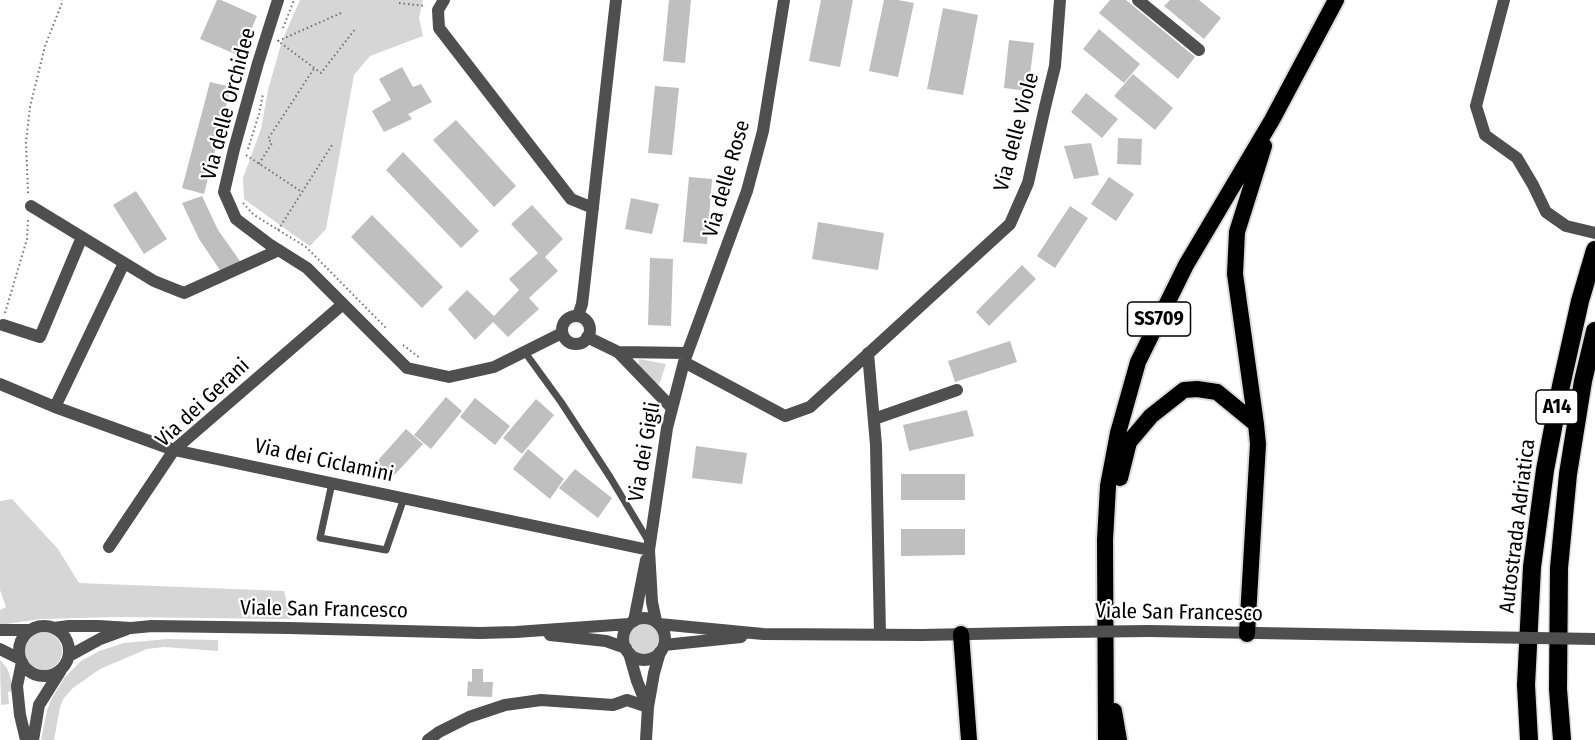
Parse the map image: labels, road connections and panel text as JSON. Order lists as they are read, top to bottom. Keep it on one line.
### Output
{"streets":{"highway":["SS709","A14","Autostrada Adriatica"],"street":["Via delle Orchidee","Via delle Viole","Via delle Rose","Via dei Gerani","Via dei Gigli","Via dei Ciclamini","Viale San Francesco"]},"crossings":[["Via delle Orchidee","Via dei Gerani"],["Via delle Viole","Via delle Rose"],["Via delle Viole","Via dei Gigli"],["Via delle Rose","Via dei Gigli"],["Via dei Gerani","Via dei Ciclamini"],["Via dei Gigli","Via dei Ciclamini"],["Via dei Gigli","Viale San Francesco"]]}
